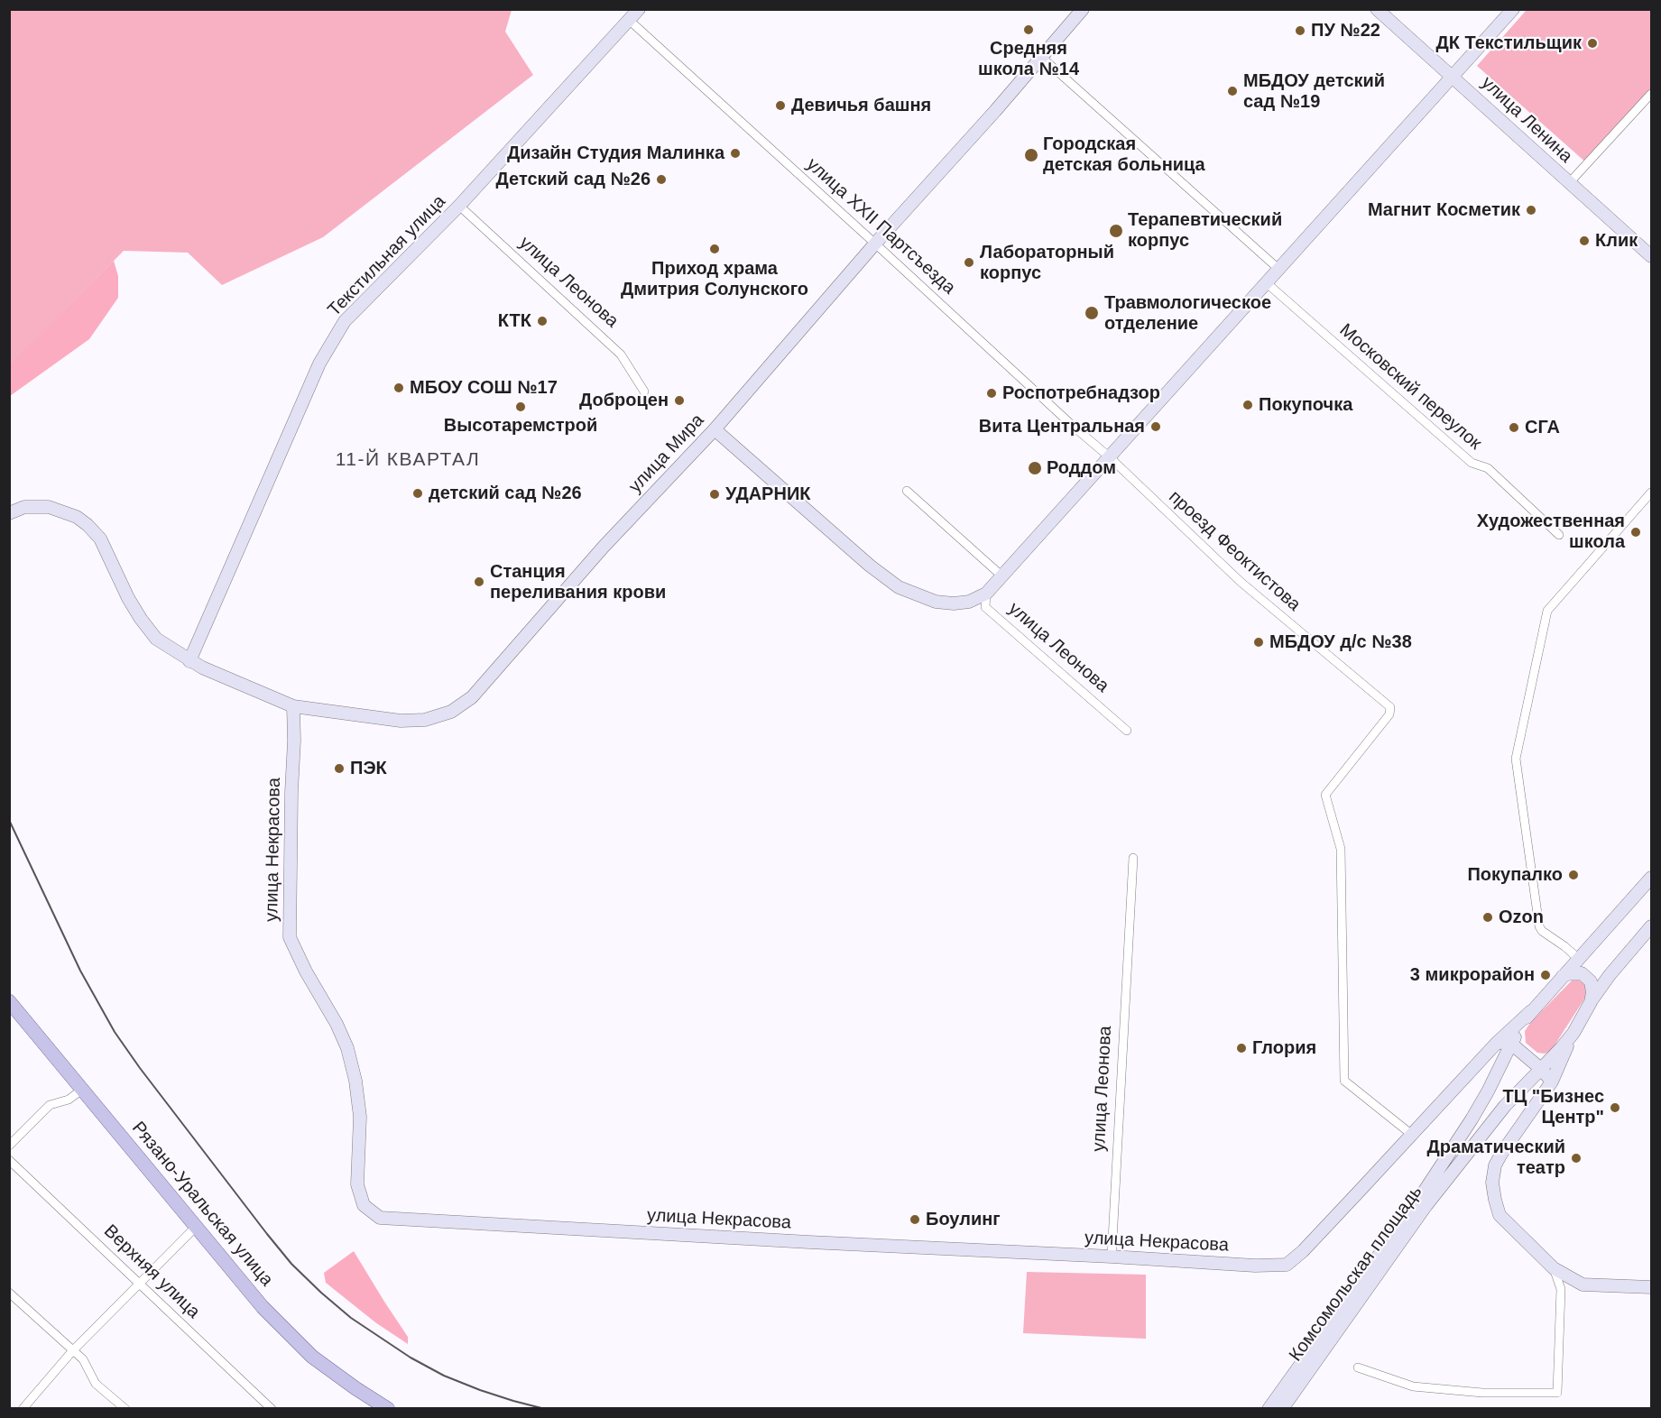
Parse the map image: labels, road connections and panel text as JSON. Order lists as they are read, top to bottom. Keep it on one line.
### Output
{"streets":{"main road":["Рязано-Уральская улица"],"street":["улица Ленина","улица XXII Партсъезда","Текстильная улица","улица Леонова","Московский переулок","улица Мира","проезд Феоктистова","улица Некрасова","Верхняя улица","Комсомольская площадь"]},"crossings":[["улица XXII Партсъезда","Текстильная улица"],["улица XXII Партсъезда","улица Мира"],["улица XXII Партсъезда","проезд Феоктистова"],["Текстильная улица","улица Леонова"],["Текстильная улица","улица Мира"],["улица Леонова","улица Некрасова"],["улица Мира","улица Некрасова"],["проезд Феоктистова","улица Некрасова"]],"districts":["11-Й КВАРТАЛ"],"places":["Средняя школа №14","ПУ №22","ДК Текстильщик","МБДОУ детский сад №19","Девичья башня","Дизайн Студия Малинка","Городская детская больница","Детский сад №26","Магнит Косметик","Терапевтический корпус","Клик","Приход храма Дмитрия Солунского","Лабораторный корпус","Травмологическое отделение","КТК","МБОУ СОШ №17","Роспотребнадзор","Доброцен","Покупочка","Высотаремстрой","Вита Центральная","СГА","Роддом","детский сад №26","УДАРНИК","Художественная школа","Станция переливания крови","МБДОУ д/с №38","ПЭК","Покупалко","Ozon","3 микрорайон","Глория","ТЦ \"Бизнес Центр\"","Драматический театр","Боулинг"]}
